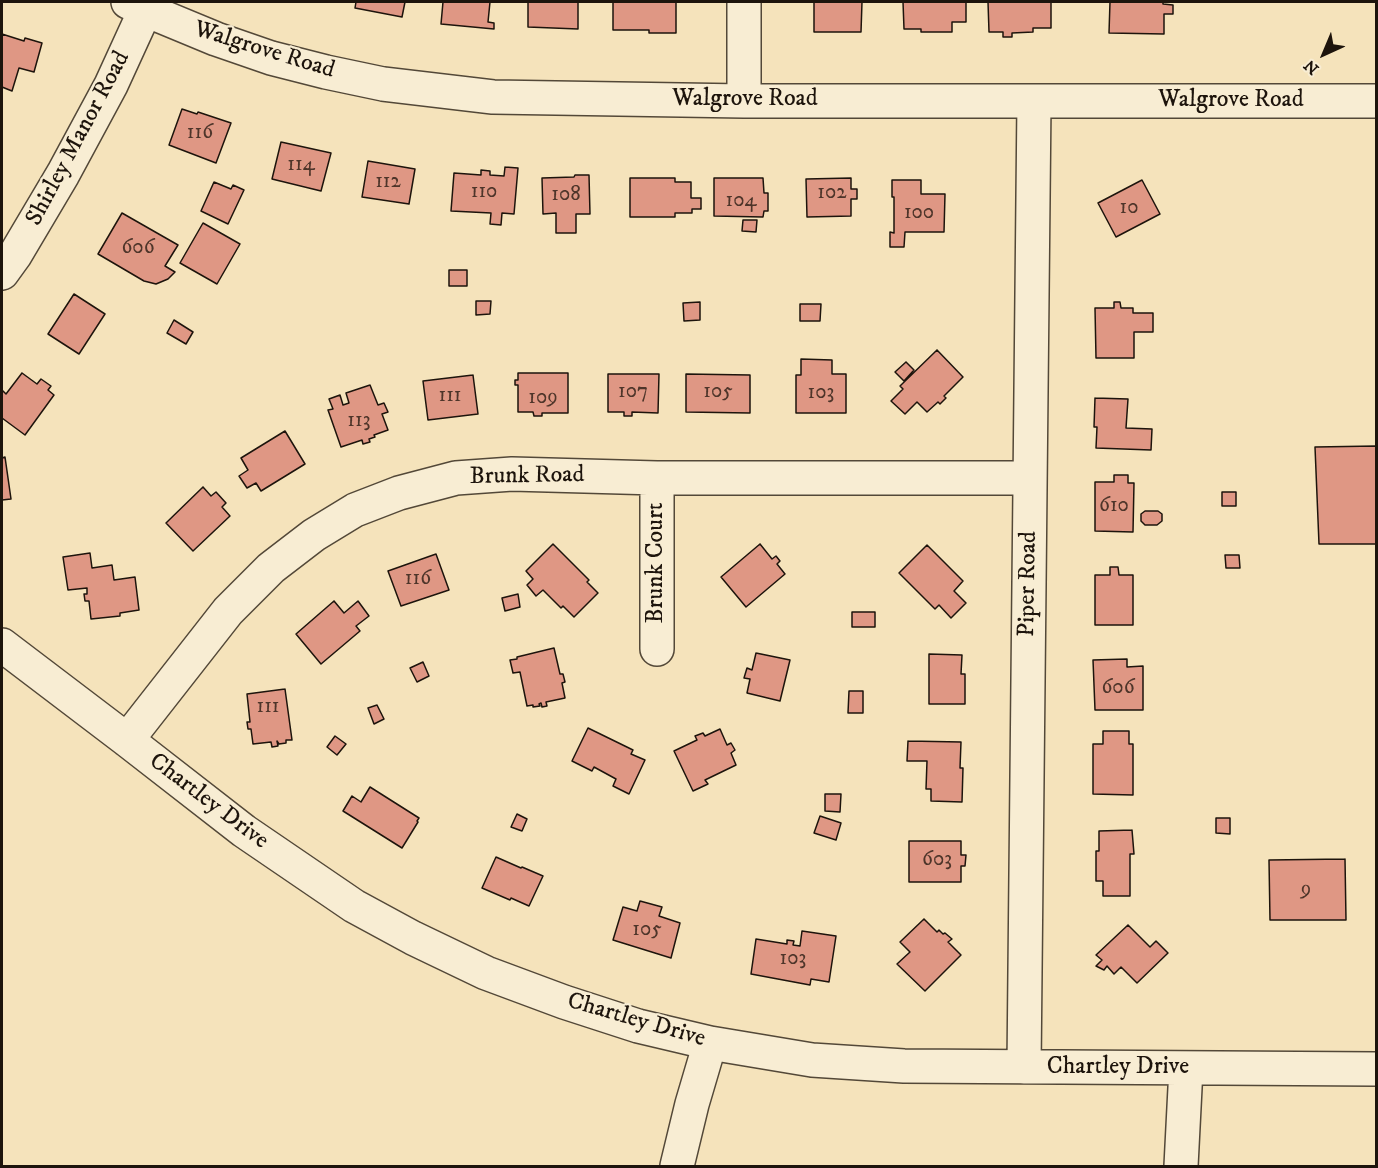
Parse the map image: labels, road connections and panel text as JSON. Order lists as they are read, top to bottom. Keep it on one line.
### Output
{"streets":{"street":["Walgrove Road","Shirley Manor Road","Brunk Road","Brunk Court","Piper Road","Chartley Drive"]},"crossings":[["Walgrove Road","Shirley Manor Road"],["Walgrove Road","Piper Road"],["Brunk Road","Brunk Court"],["Brunk Road","Piper Road"],["Brunk Road","Chartley Drive"],["Piper Road","Chartley Drive"]],"house_numbers":["116","114","112","110","102","108","104","10","100","606","107","105","103","111","109","113","610","116","606","111","603","9","105","103"],"north":"bottom left"}
